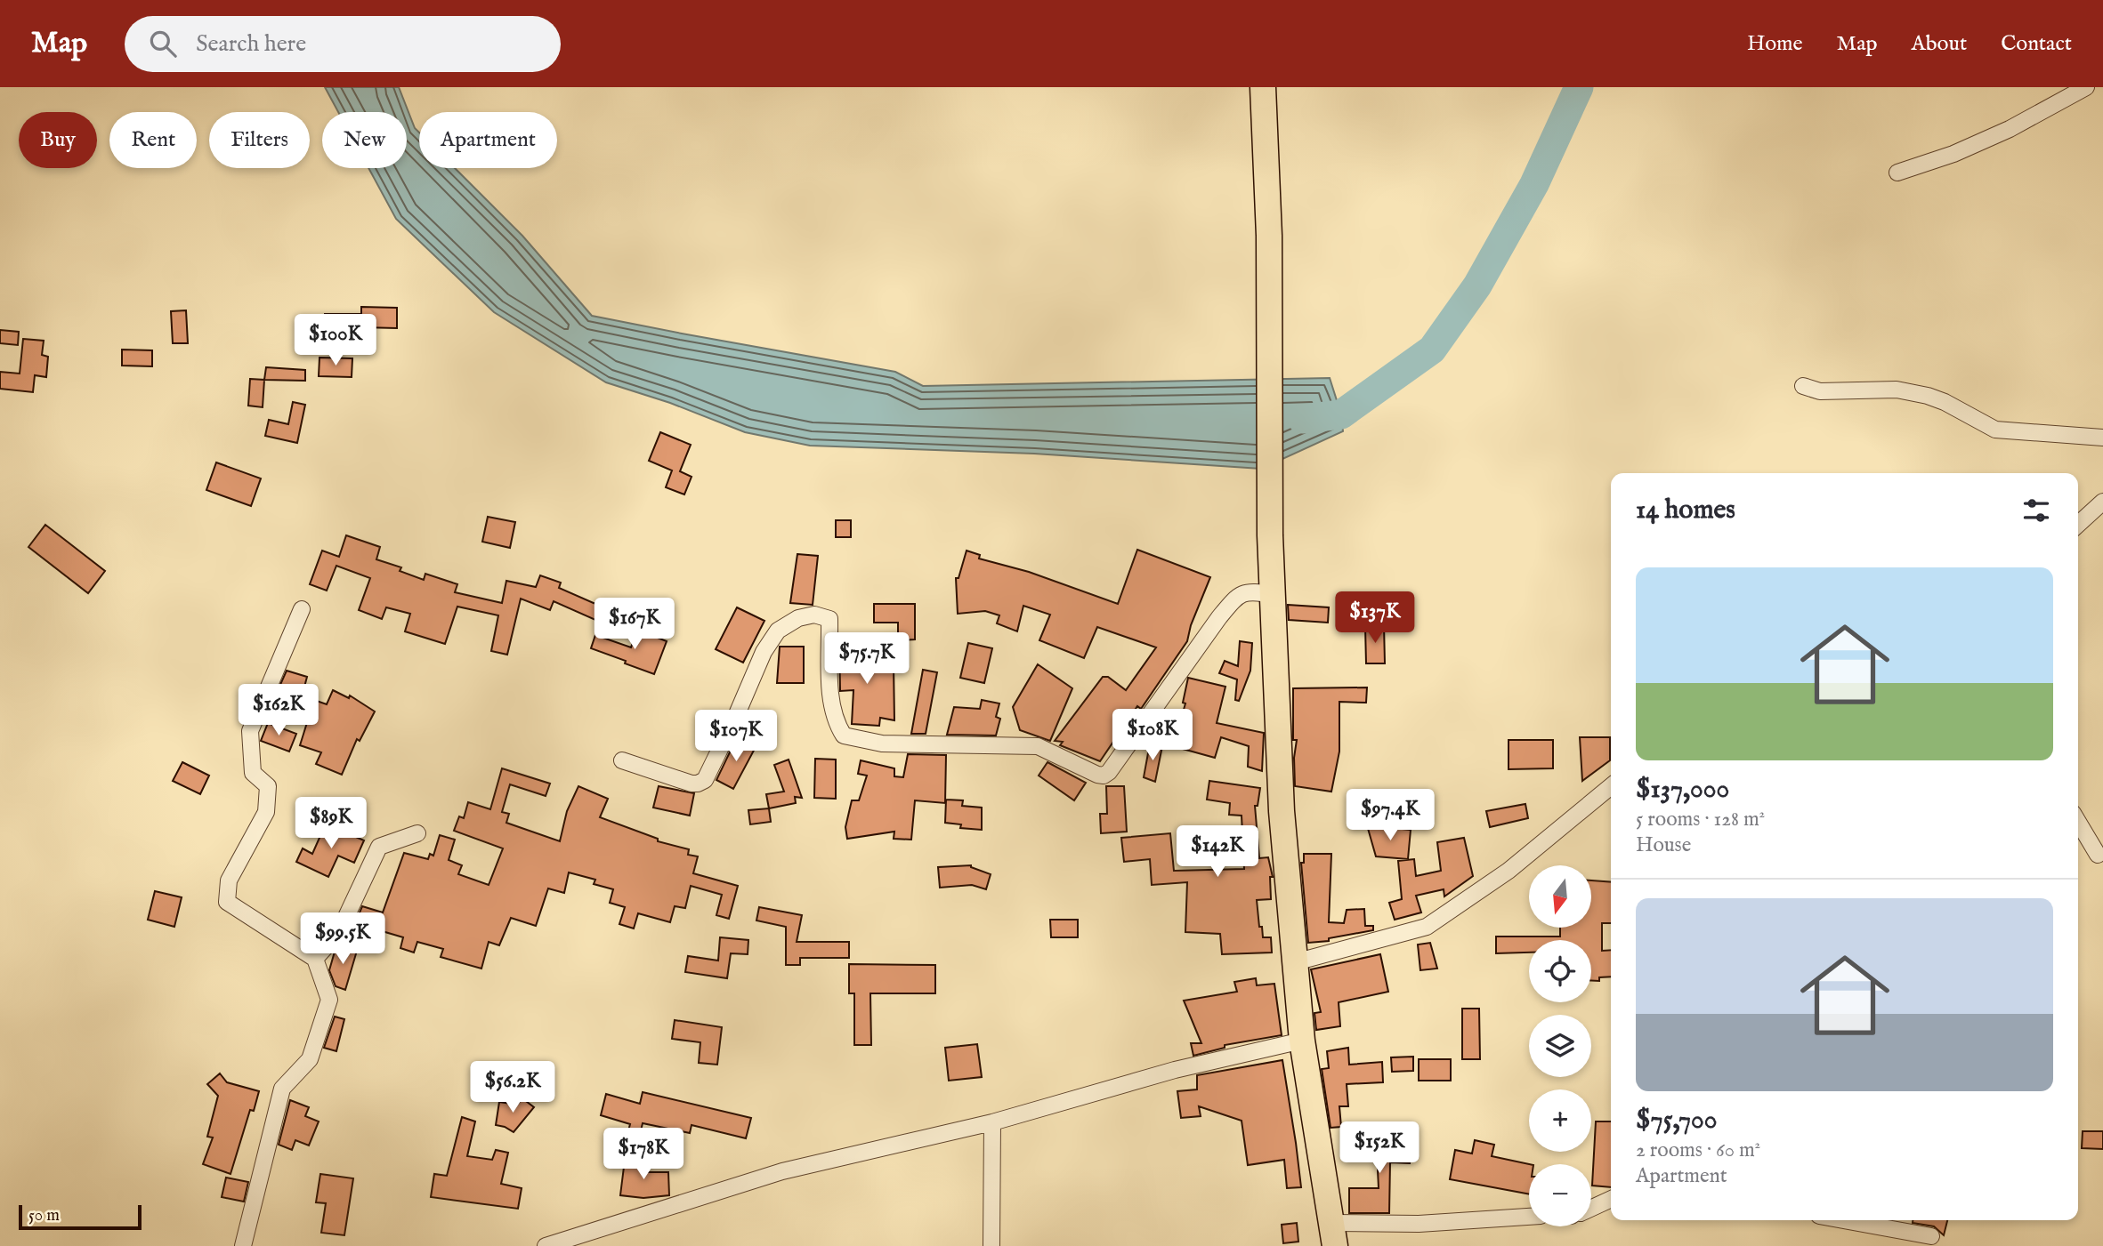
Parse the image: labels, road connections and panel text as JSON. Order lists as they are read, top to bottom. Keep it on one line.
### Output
{"scale_bar":"50 m","north":"bottom","page":{"header":"Map","search":"Search here","nav":["Home","Map","About","Contact"],"chip":["Buy","Rent","Filters","New","Apartment"],"price":["$100K","$137K","$167K","$75.7K","$162K","$108K","$107K","$97.4K","$89K","$142K","$99.5K","$56.2K","$152K","$178K"],"heading":"14 homes","list":[{"name":"$137,000","note":"5 rooms · 128 m² · House"},{"name":"$75,700","note":"2 rooms · 60 m² · Apartment"}],"map_buttons":["+","−"],"scale":"50 m"}}
